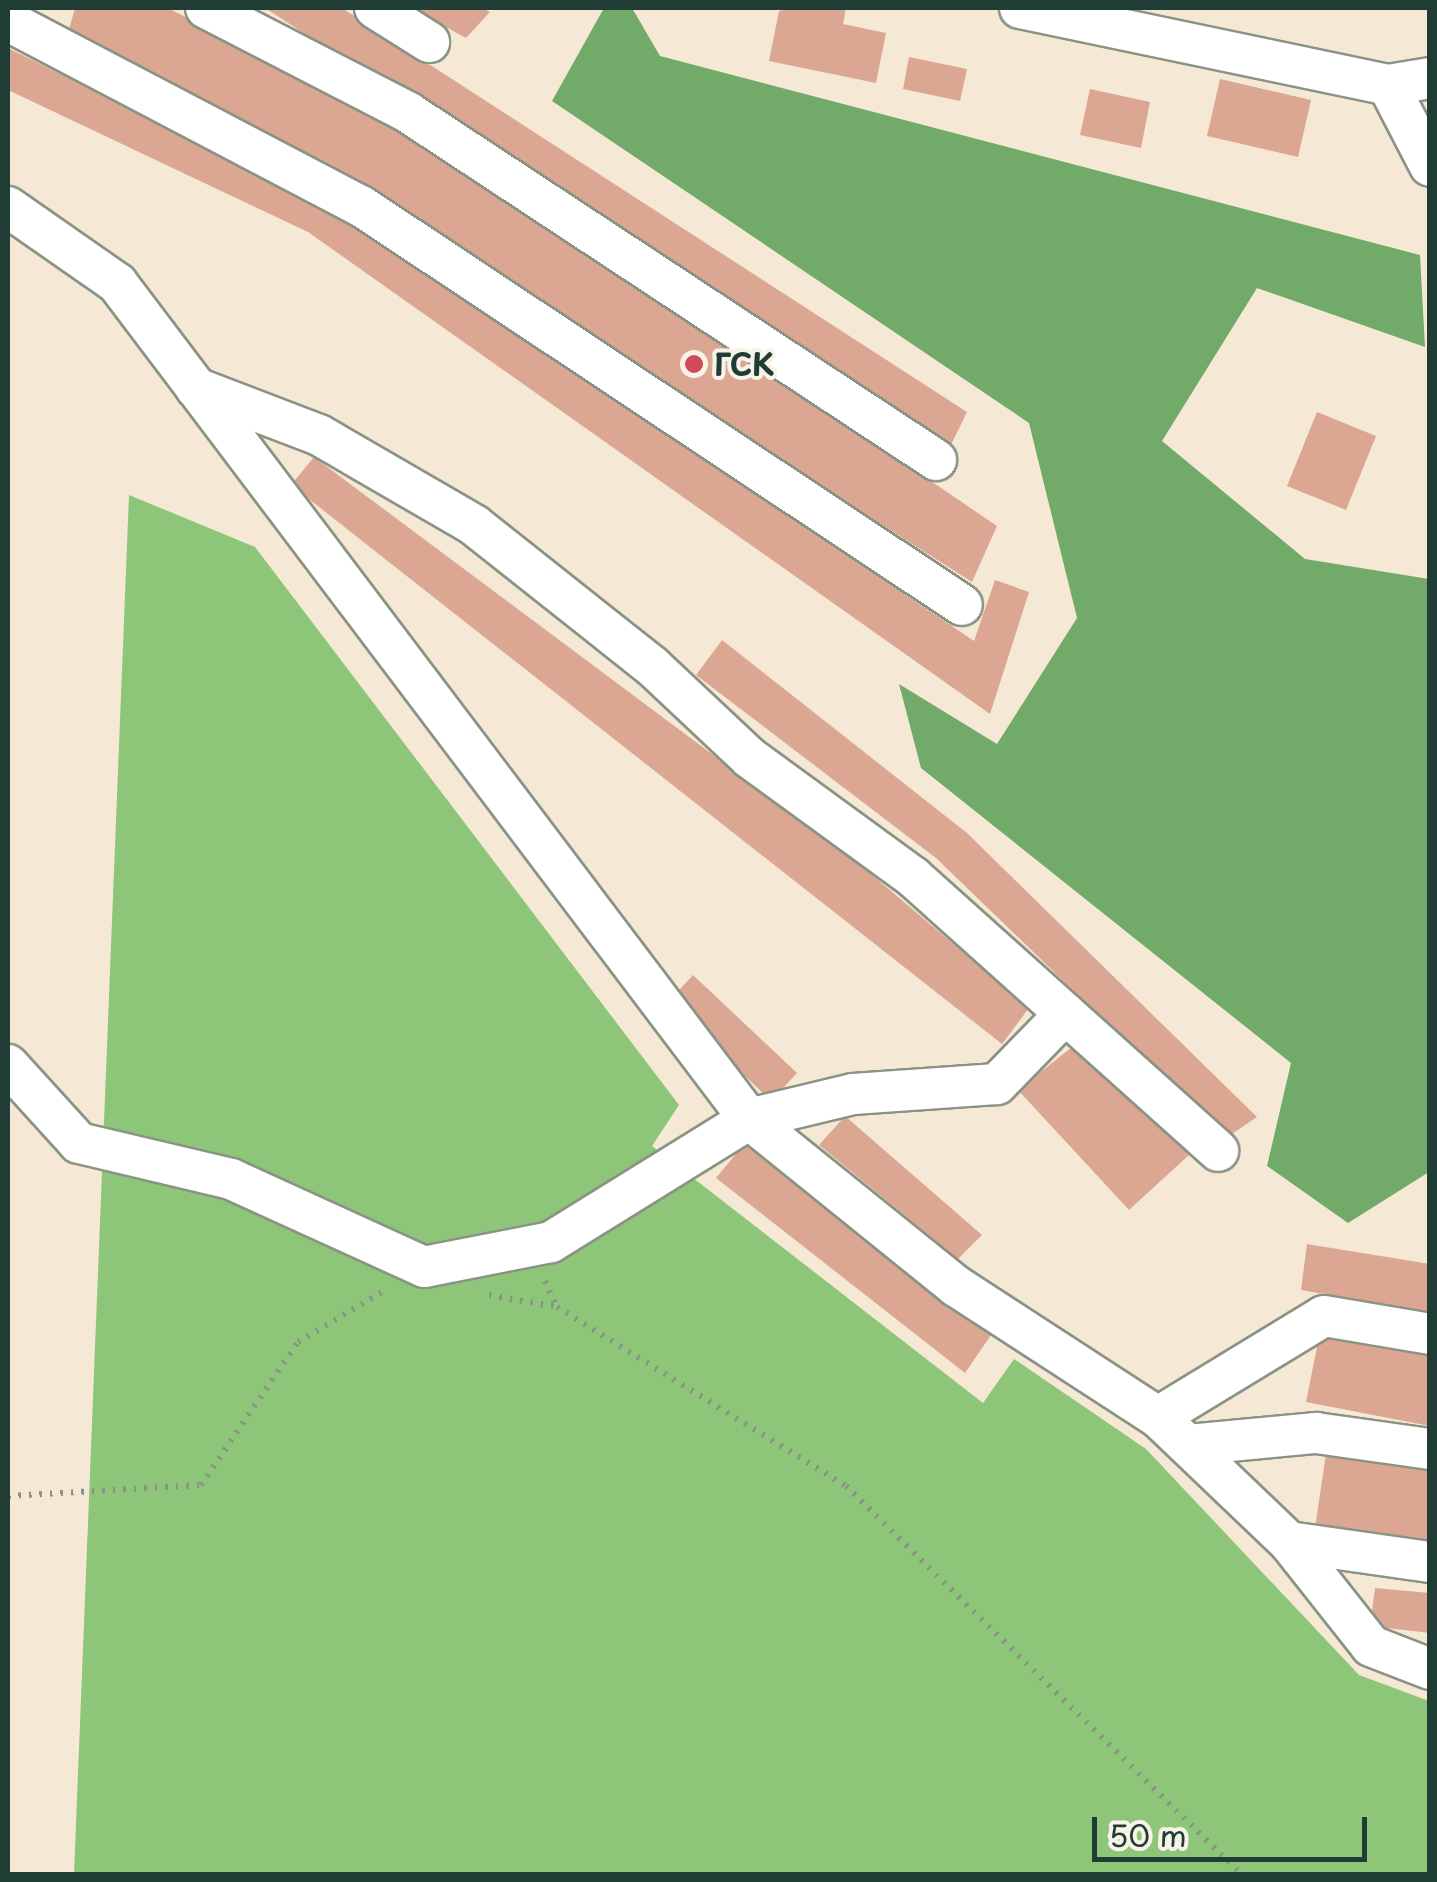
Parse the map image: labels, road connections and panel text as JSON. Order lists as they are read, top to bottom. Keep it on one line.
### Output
{"places":["ГСК"],"scale_bar":"50 m"}
